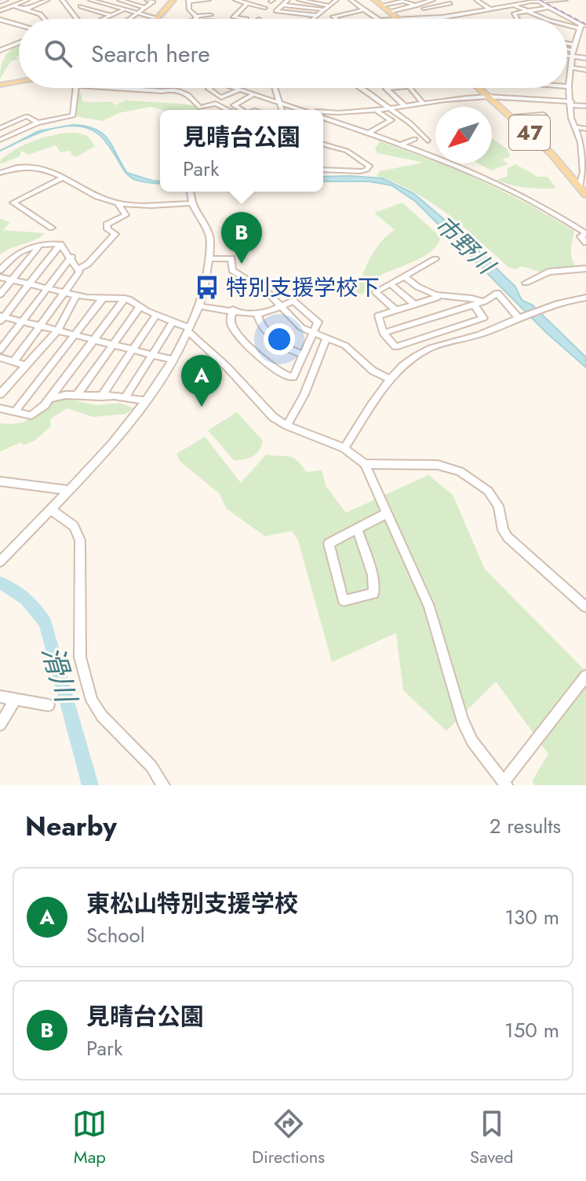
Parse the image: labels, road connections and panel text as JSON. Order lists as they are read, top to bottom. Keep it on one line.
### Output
{"streets":{"main road":["47"]},"water":["市野川","滑川"],"places":{"bus stop":["特別支援学校下"]},"north":"bottom left","page":{"search":"Search here","popup":["見晴台公園","Park"],"pins":["B","A"],"heading":["Nearby","2 results"],"list":[{"mark":"A","name":"東松山特別支援学校","note":"School","value":"130 m"},{"mark":"B","name":"見晴台公園","note":"Park","value":"150 m"}],"nav":["Map","Directions","Saved"]}}
